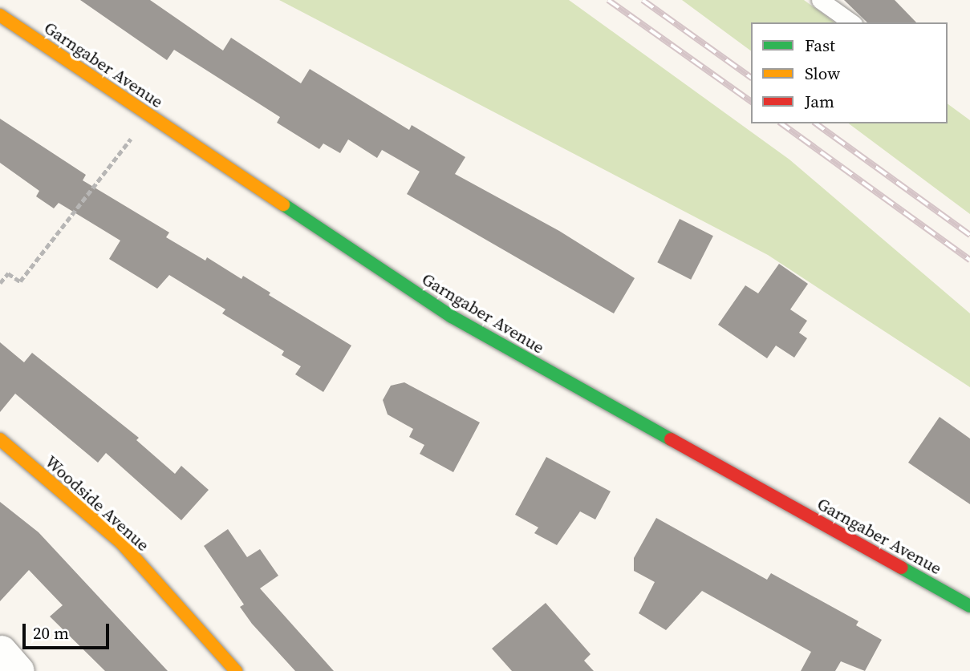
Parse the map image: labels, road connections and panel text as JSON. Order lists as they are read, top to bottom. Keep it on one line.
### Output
{"streets":{"street":["Garngaber Avenue","Woodside Avenue"]},"legend":["Fast","Slow","Jam"],"scale_bar":"20 m"}
